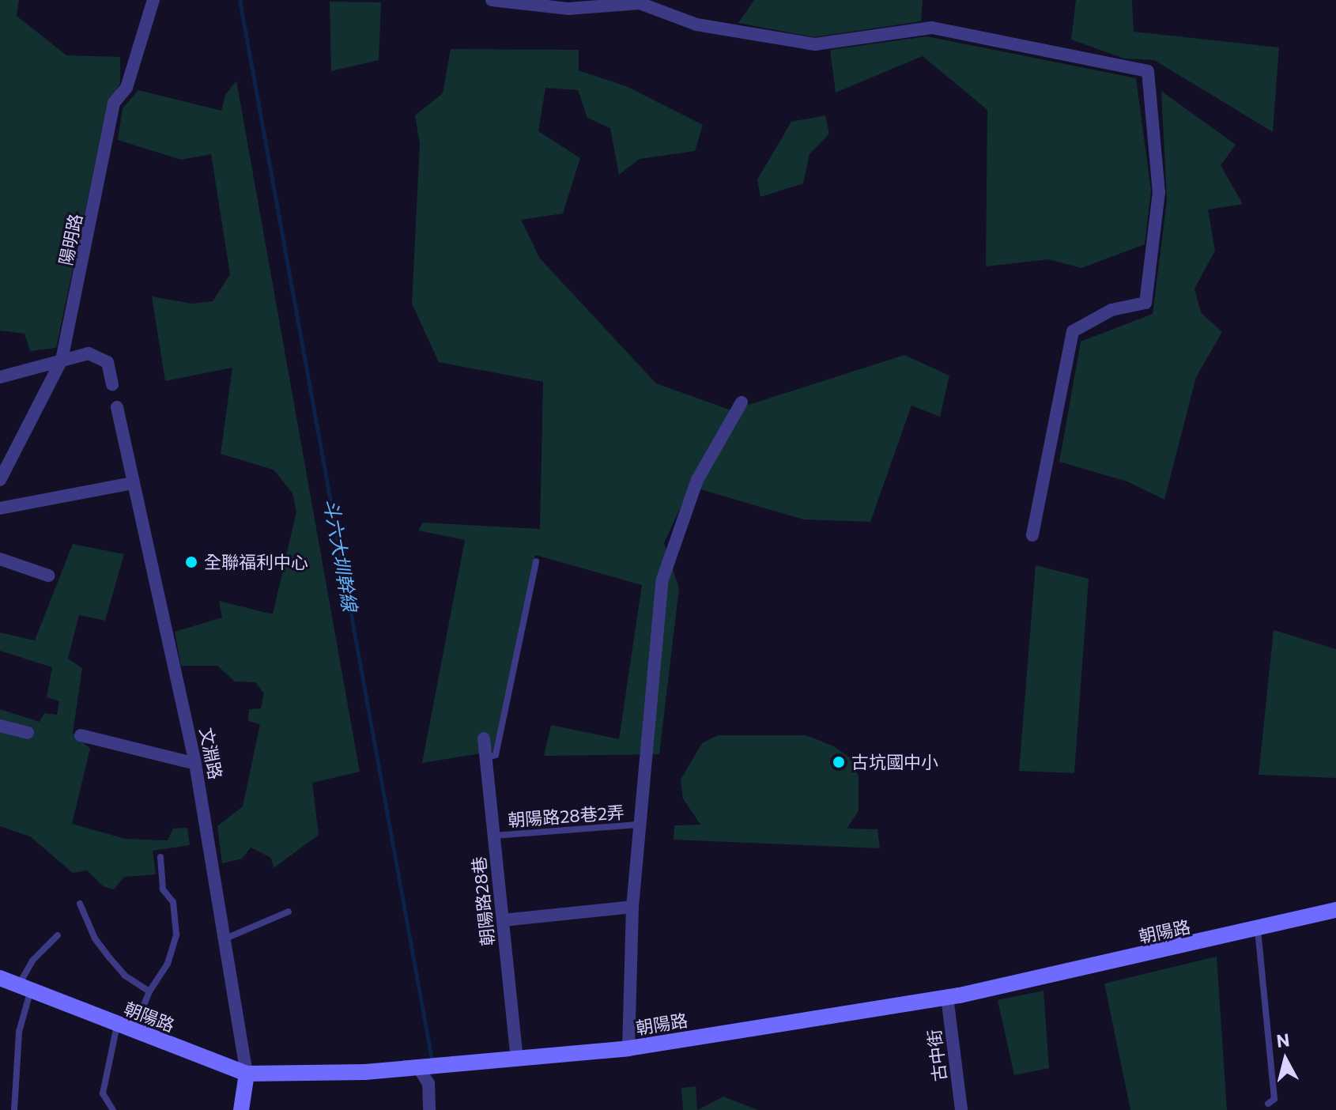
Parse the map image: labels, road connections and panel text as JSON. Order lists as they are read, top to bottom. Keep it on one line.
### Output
{"streets":{"main road":["文淵路","朝陽路"],"street":["陽明路","朝陽路28巷","古中街"],"lane":["朝陽路28巷2弄"]},"crossings":[["文淵路","朝陽路"],["朝陽路28巷2弄","朝陽路28巷"],["朝陽路28巷","朝陽路"],["朝陽路","古中街"]],"water":["斗六大圳幹線"],"places":["全聯福利中心","古坑國中小"],"north":"top"}
